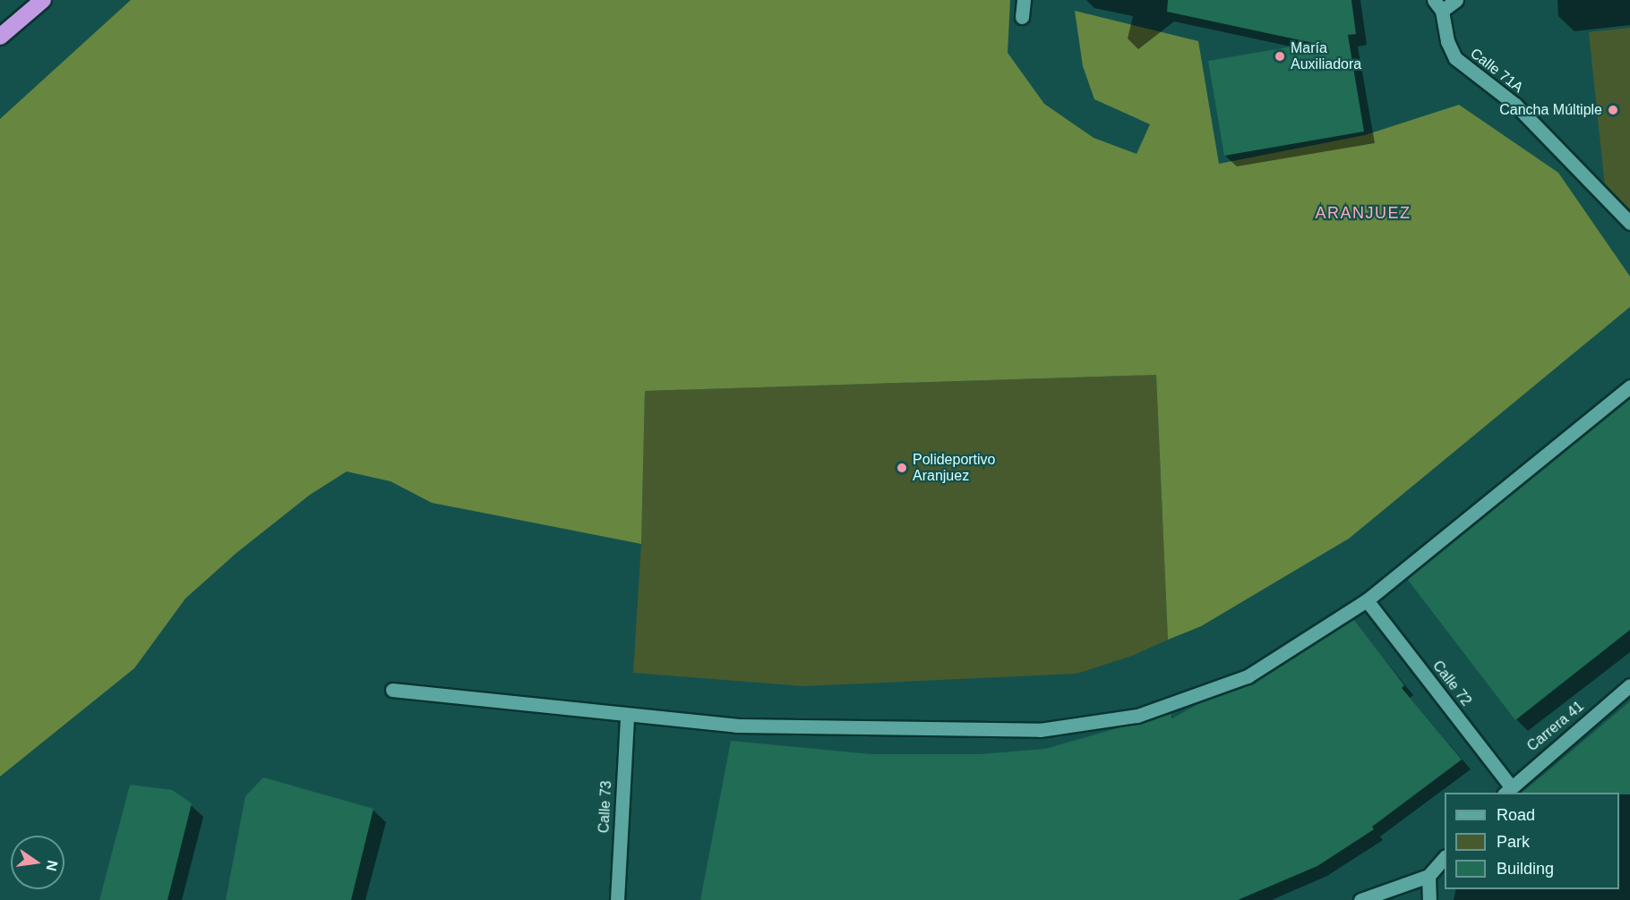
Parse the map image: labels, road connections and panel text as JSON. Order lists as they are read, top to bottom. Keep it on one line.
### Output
{"streets":{"street":["Calle 71A","Calle 72","Carrera 41","Calle 73"]},"crossings":[["Calle 72","Carrera 41"]],"districts":["ARANJUEZ"],"places":["María Auxiliadora","Cancha Múltiple","Polideportivo Aranjuez"],"legend":["Road","Park","Building"],"north":"right"}
